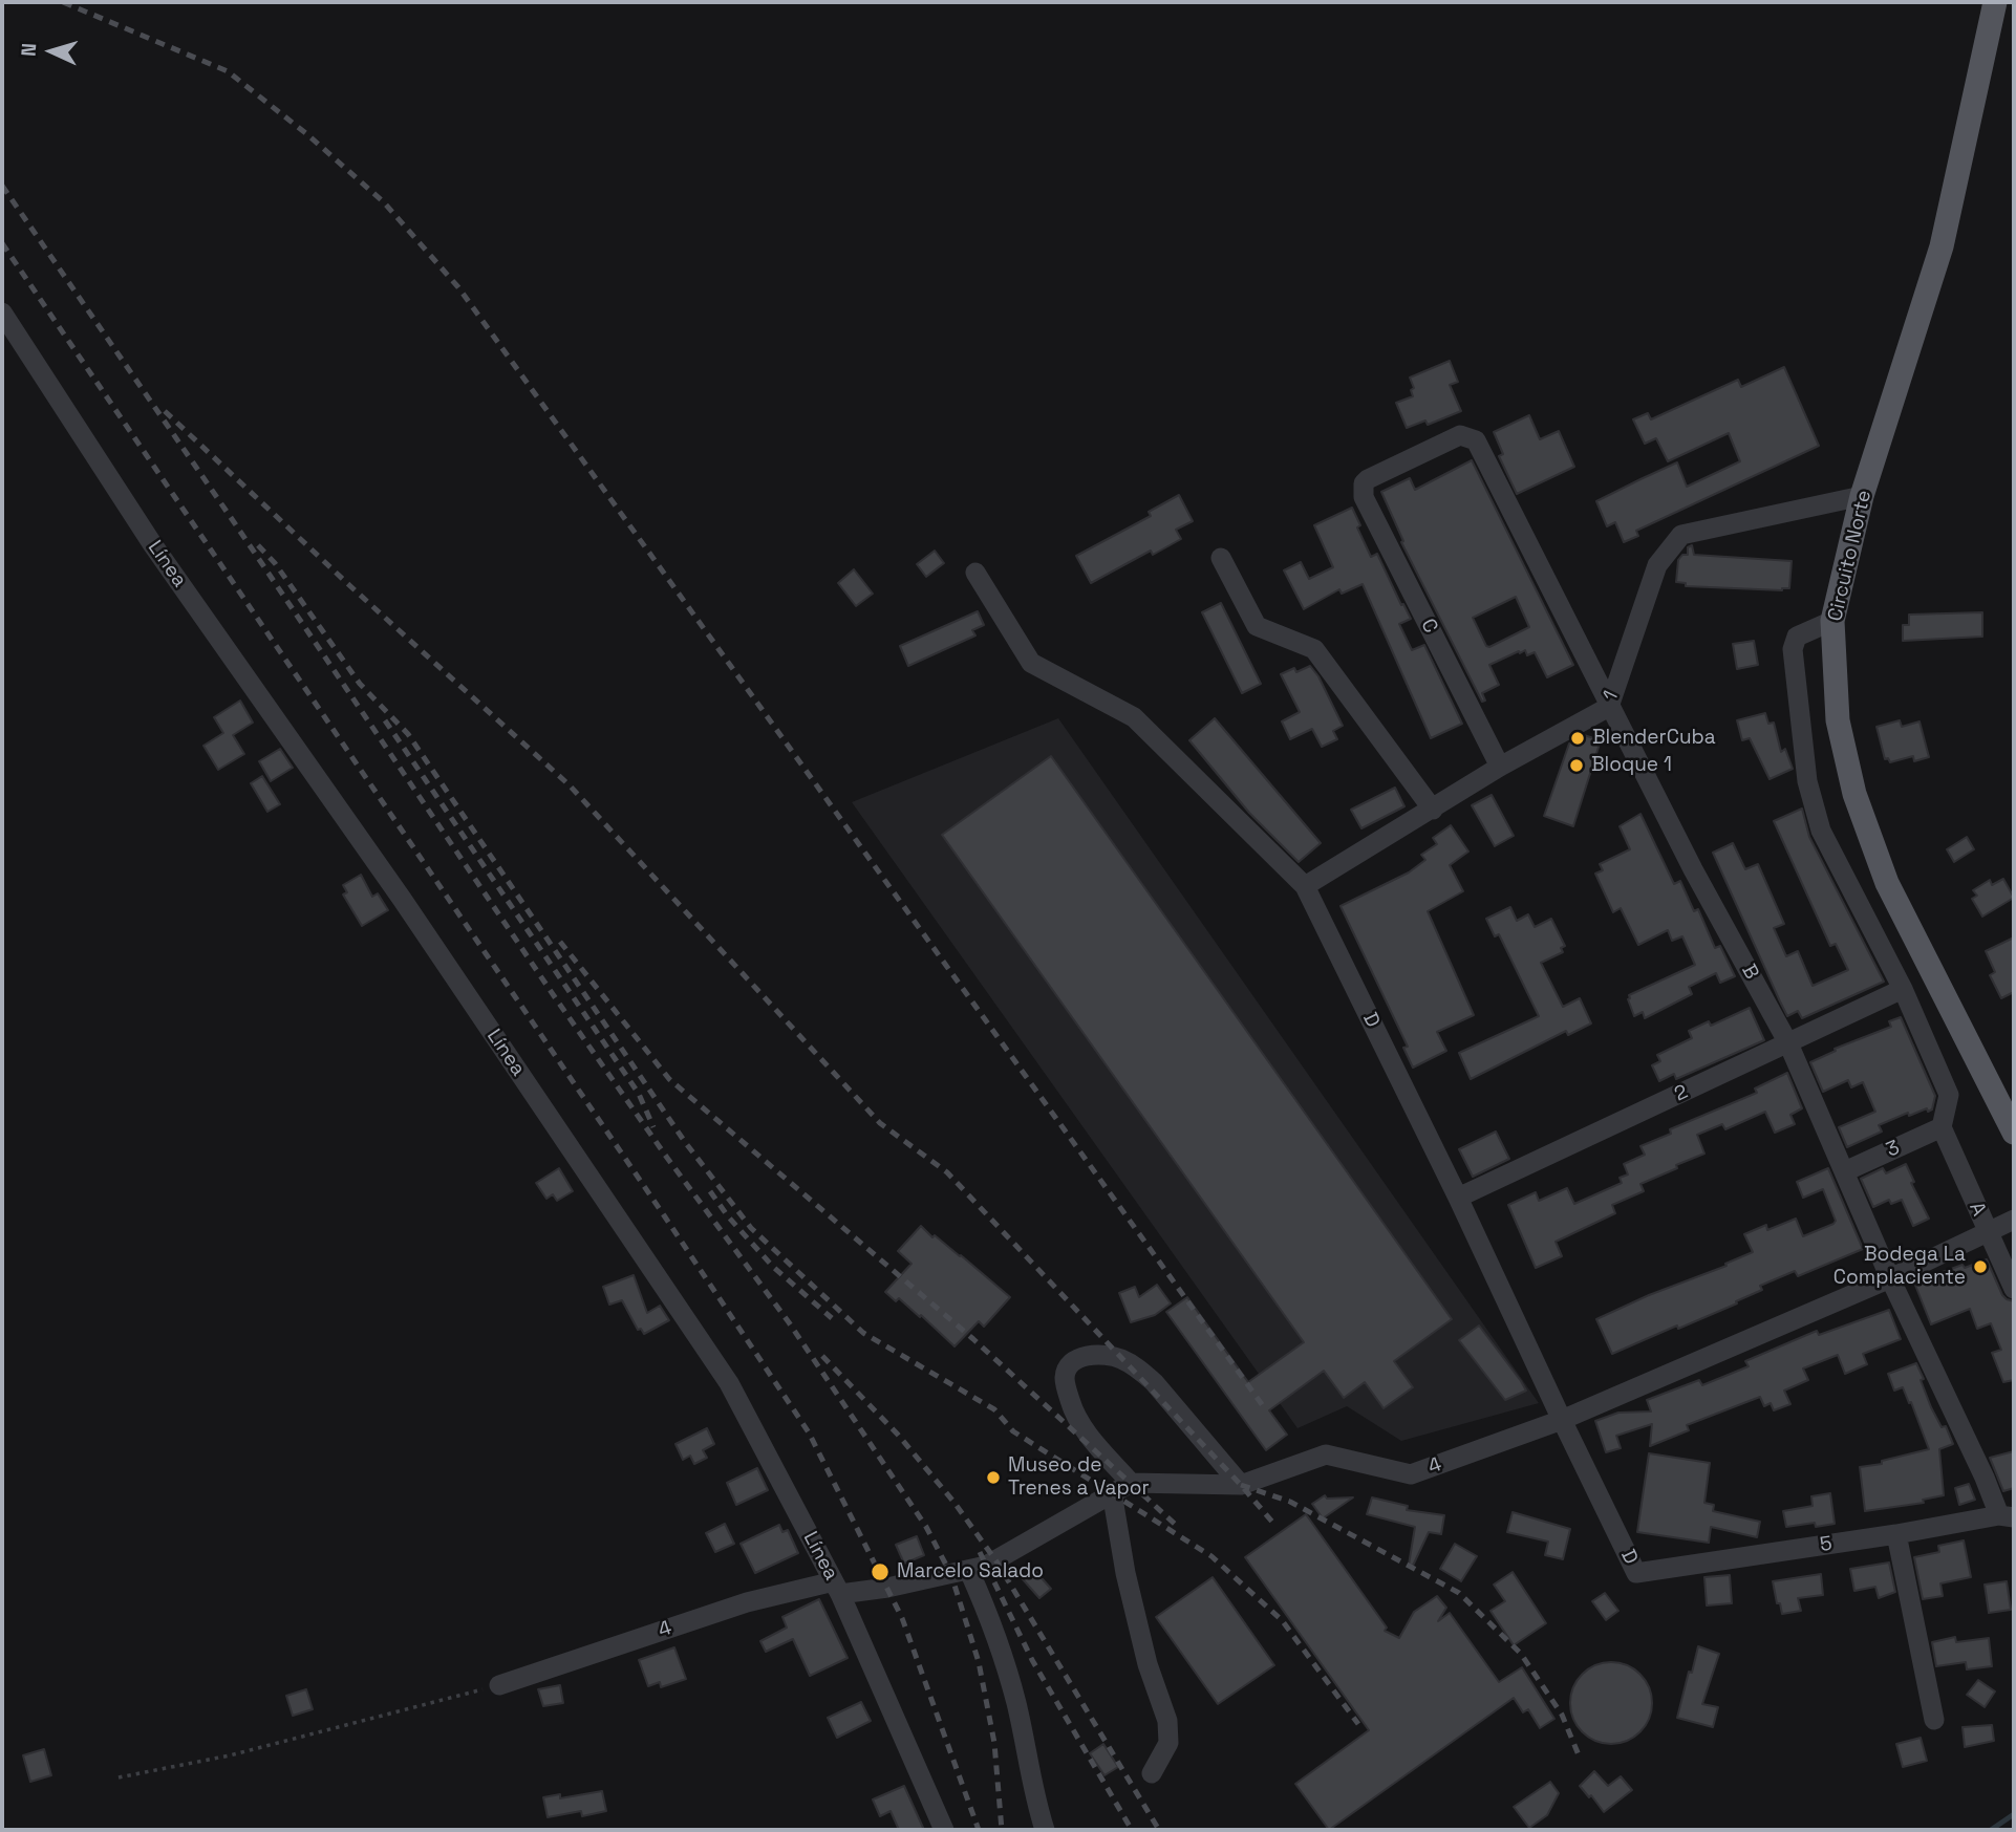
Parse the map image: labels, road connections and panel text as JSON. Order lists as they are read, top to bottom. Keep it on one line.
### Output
{"streets":{"main road":["Circuito Norte"],"street":["Línea","C","1","B","D","2","3","A","4","5"]},"crossings":[["Circuito Norte","1"],["Línea","4"],["C","1"],["C","B"],["1","B"],["1","D"],["B","2"],["B","3"],["B","4"],["B","5"],["D","2"],["D","4"],["D","5"],["3","A"],["A","4"]],"places":["BlenderCuba","Bloque 1","Bodega La Complaciente","Museo de Trenes a Vapor","Marcelo Salado"],"north":"left"}
